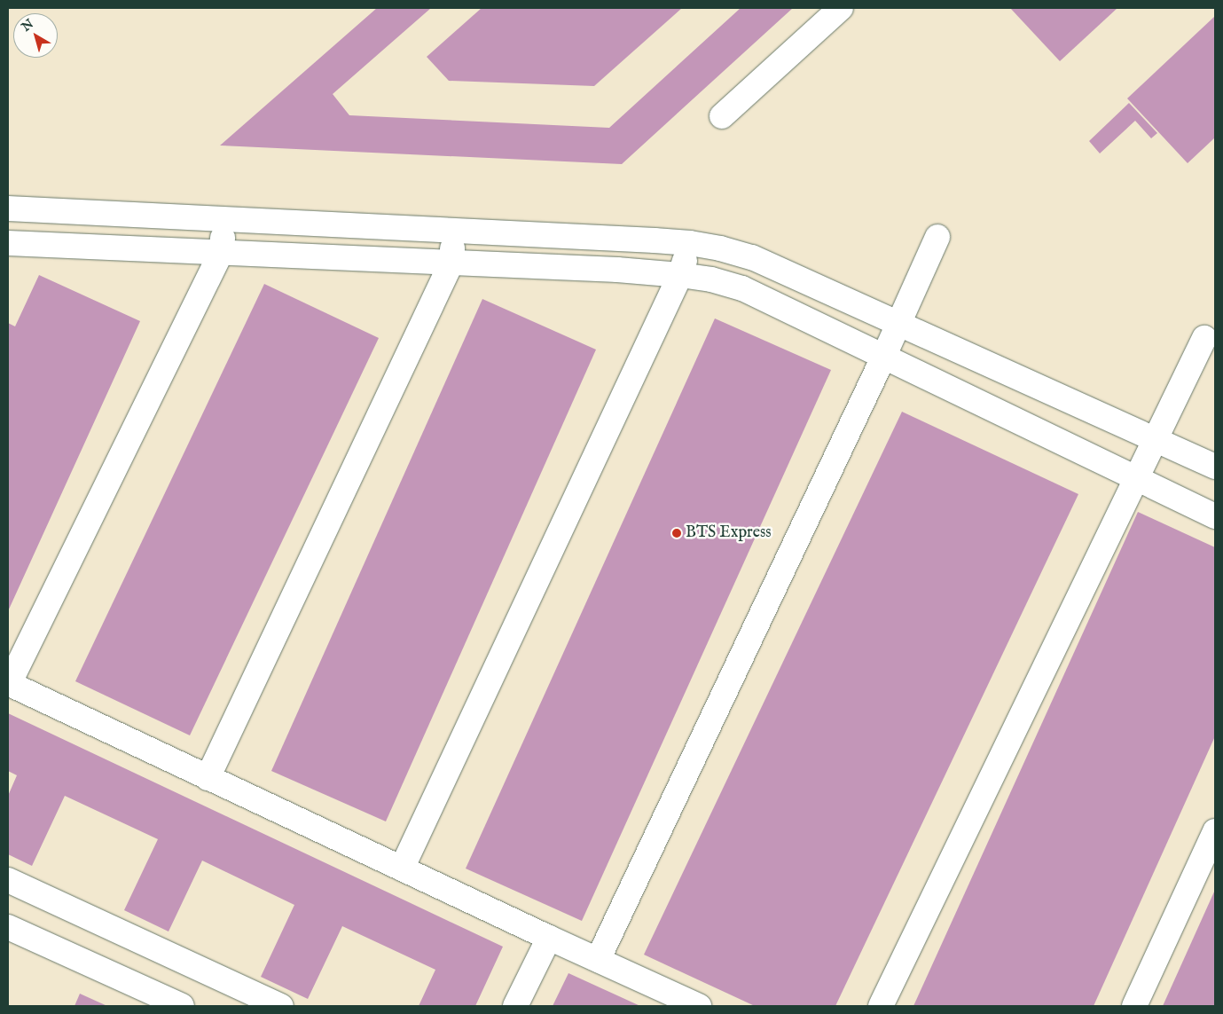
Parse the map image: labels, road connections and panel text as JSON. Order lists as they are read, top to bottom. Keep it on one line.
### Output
{"places":["BTS Express"],"north":"top left"}
